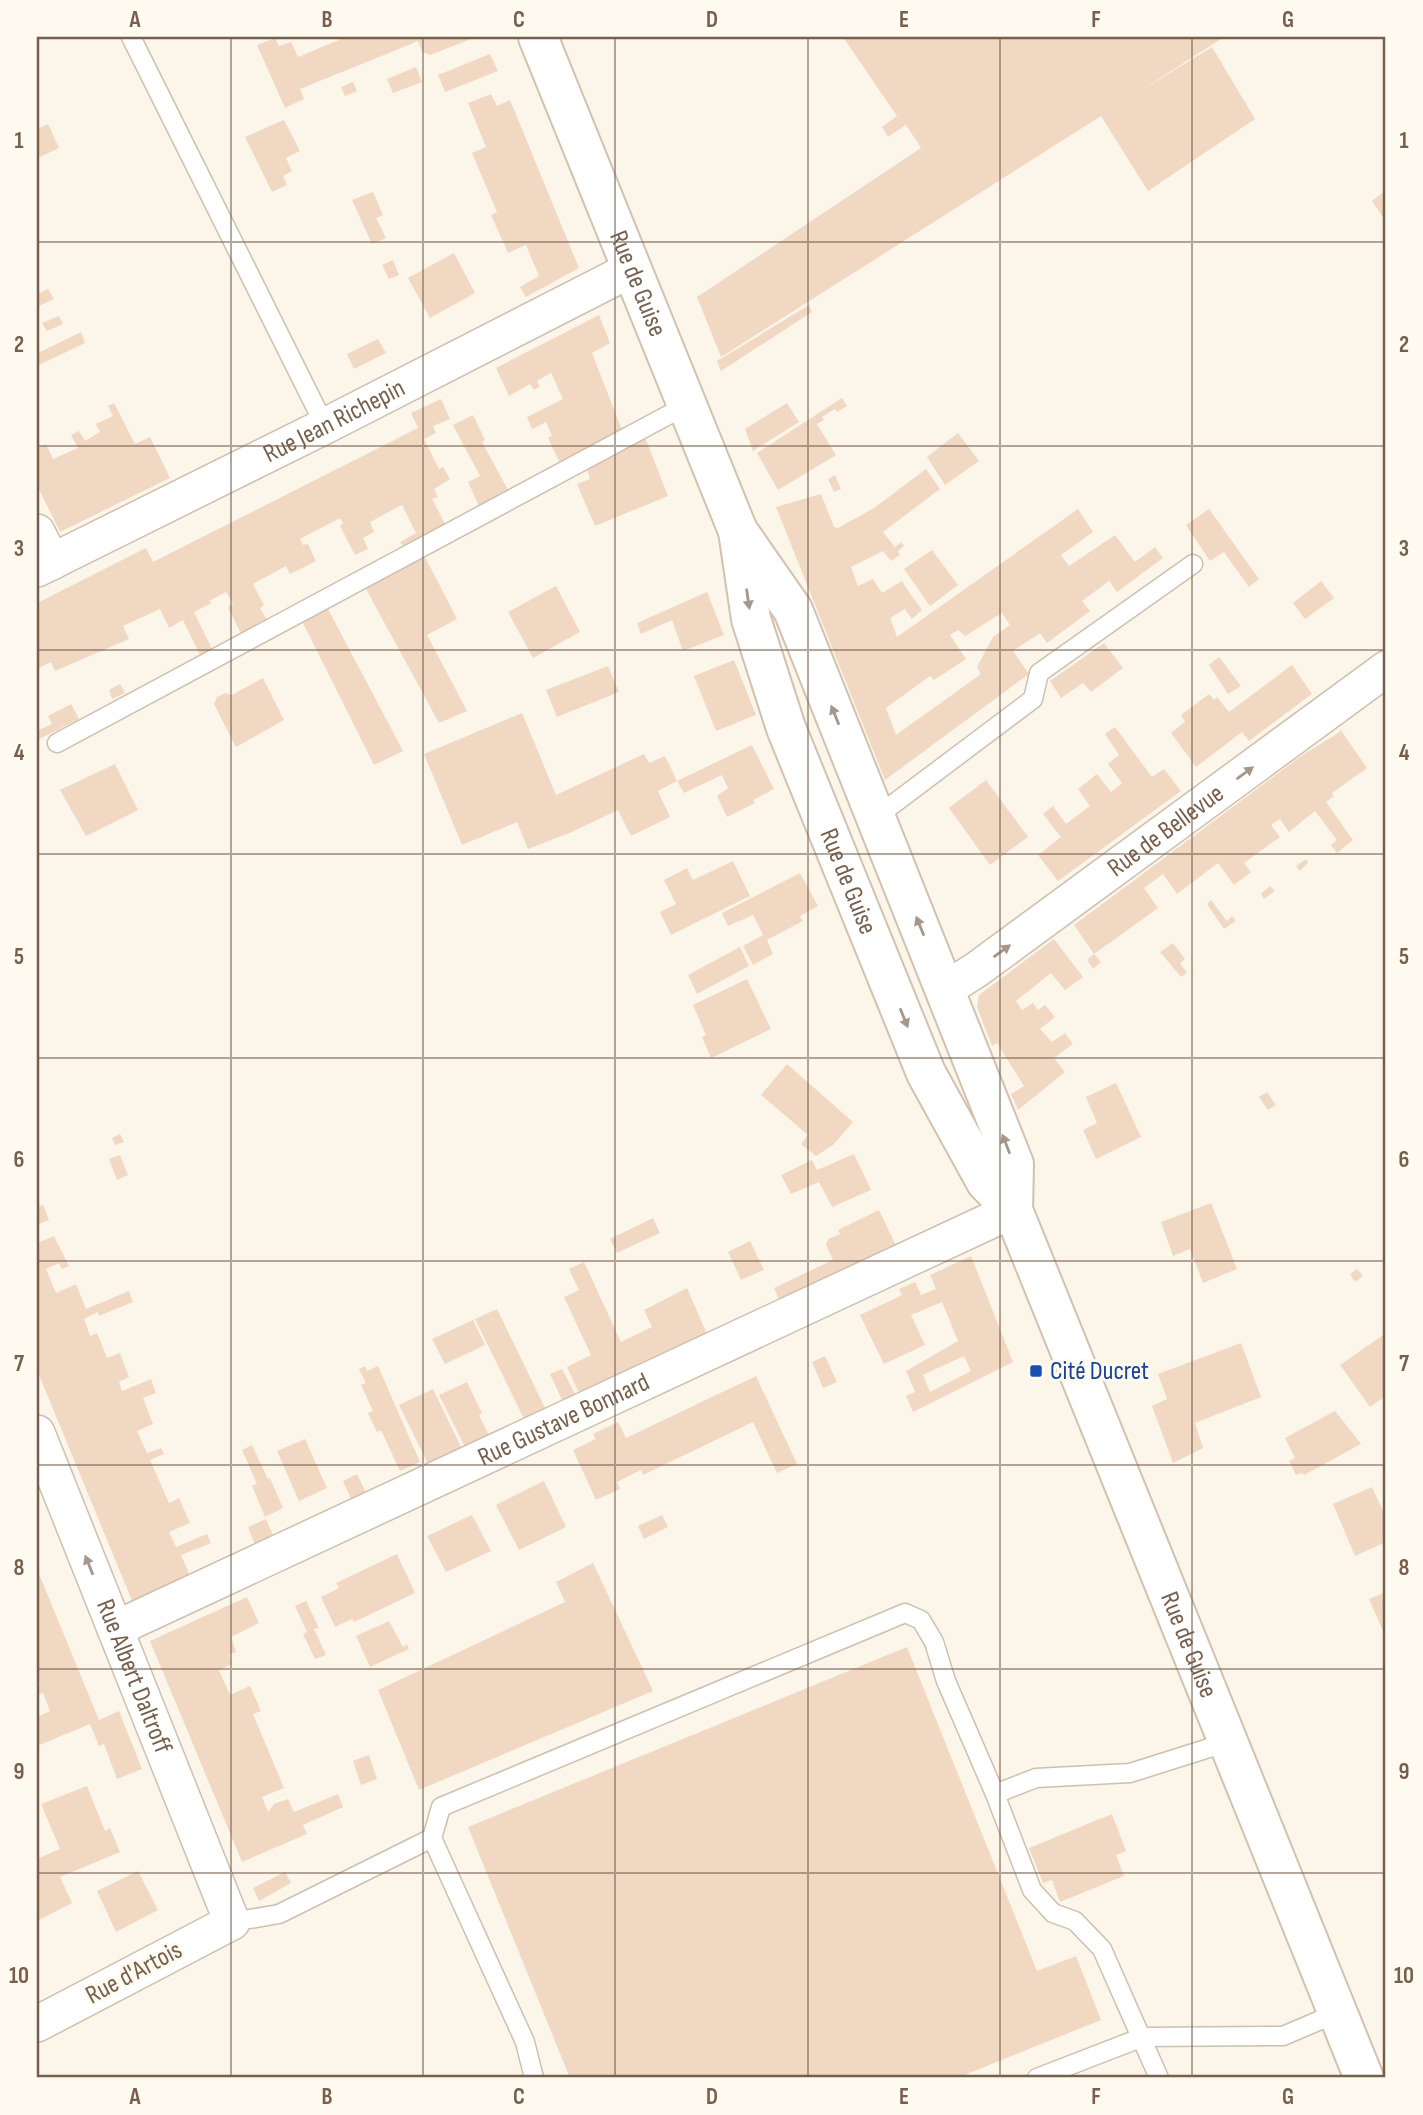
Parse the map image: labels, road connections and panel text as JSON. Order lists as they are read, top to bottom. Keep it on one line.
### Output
{"streets":{"main road":["Rue de Guise"],"street":["Rue Jean Richepin","Rue de Bellevue","Rue Gustave Bonnard","Rue Albert Daltroff","Rue d'Artois"]},"crossings":[["Rue de Guise","Rue Jean Richepin"],["Rue de Guise","Rue de Bellevue"],["Rue de Guise","Rue Gustave Bonnard"],["Rue Gustave Bonnard","Rue Albert Daltroff"],["Rue Albert Daltroff","Rue d'Artois"]],"one_way":["Rue de Bellevue","Rue Albert Daltroff"],"places":{"transit":["Cité Ducret"]},"grid":{"columns":["A","B","C","D","E","F","G"],"rows":["1","2","3","4","5","6","7","8","9","10"]}}
